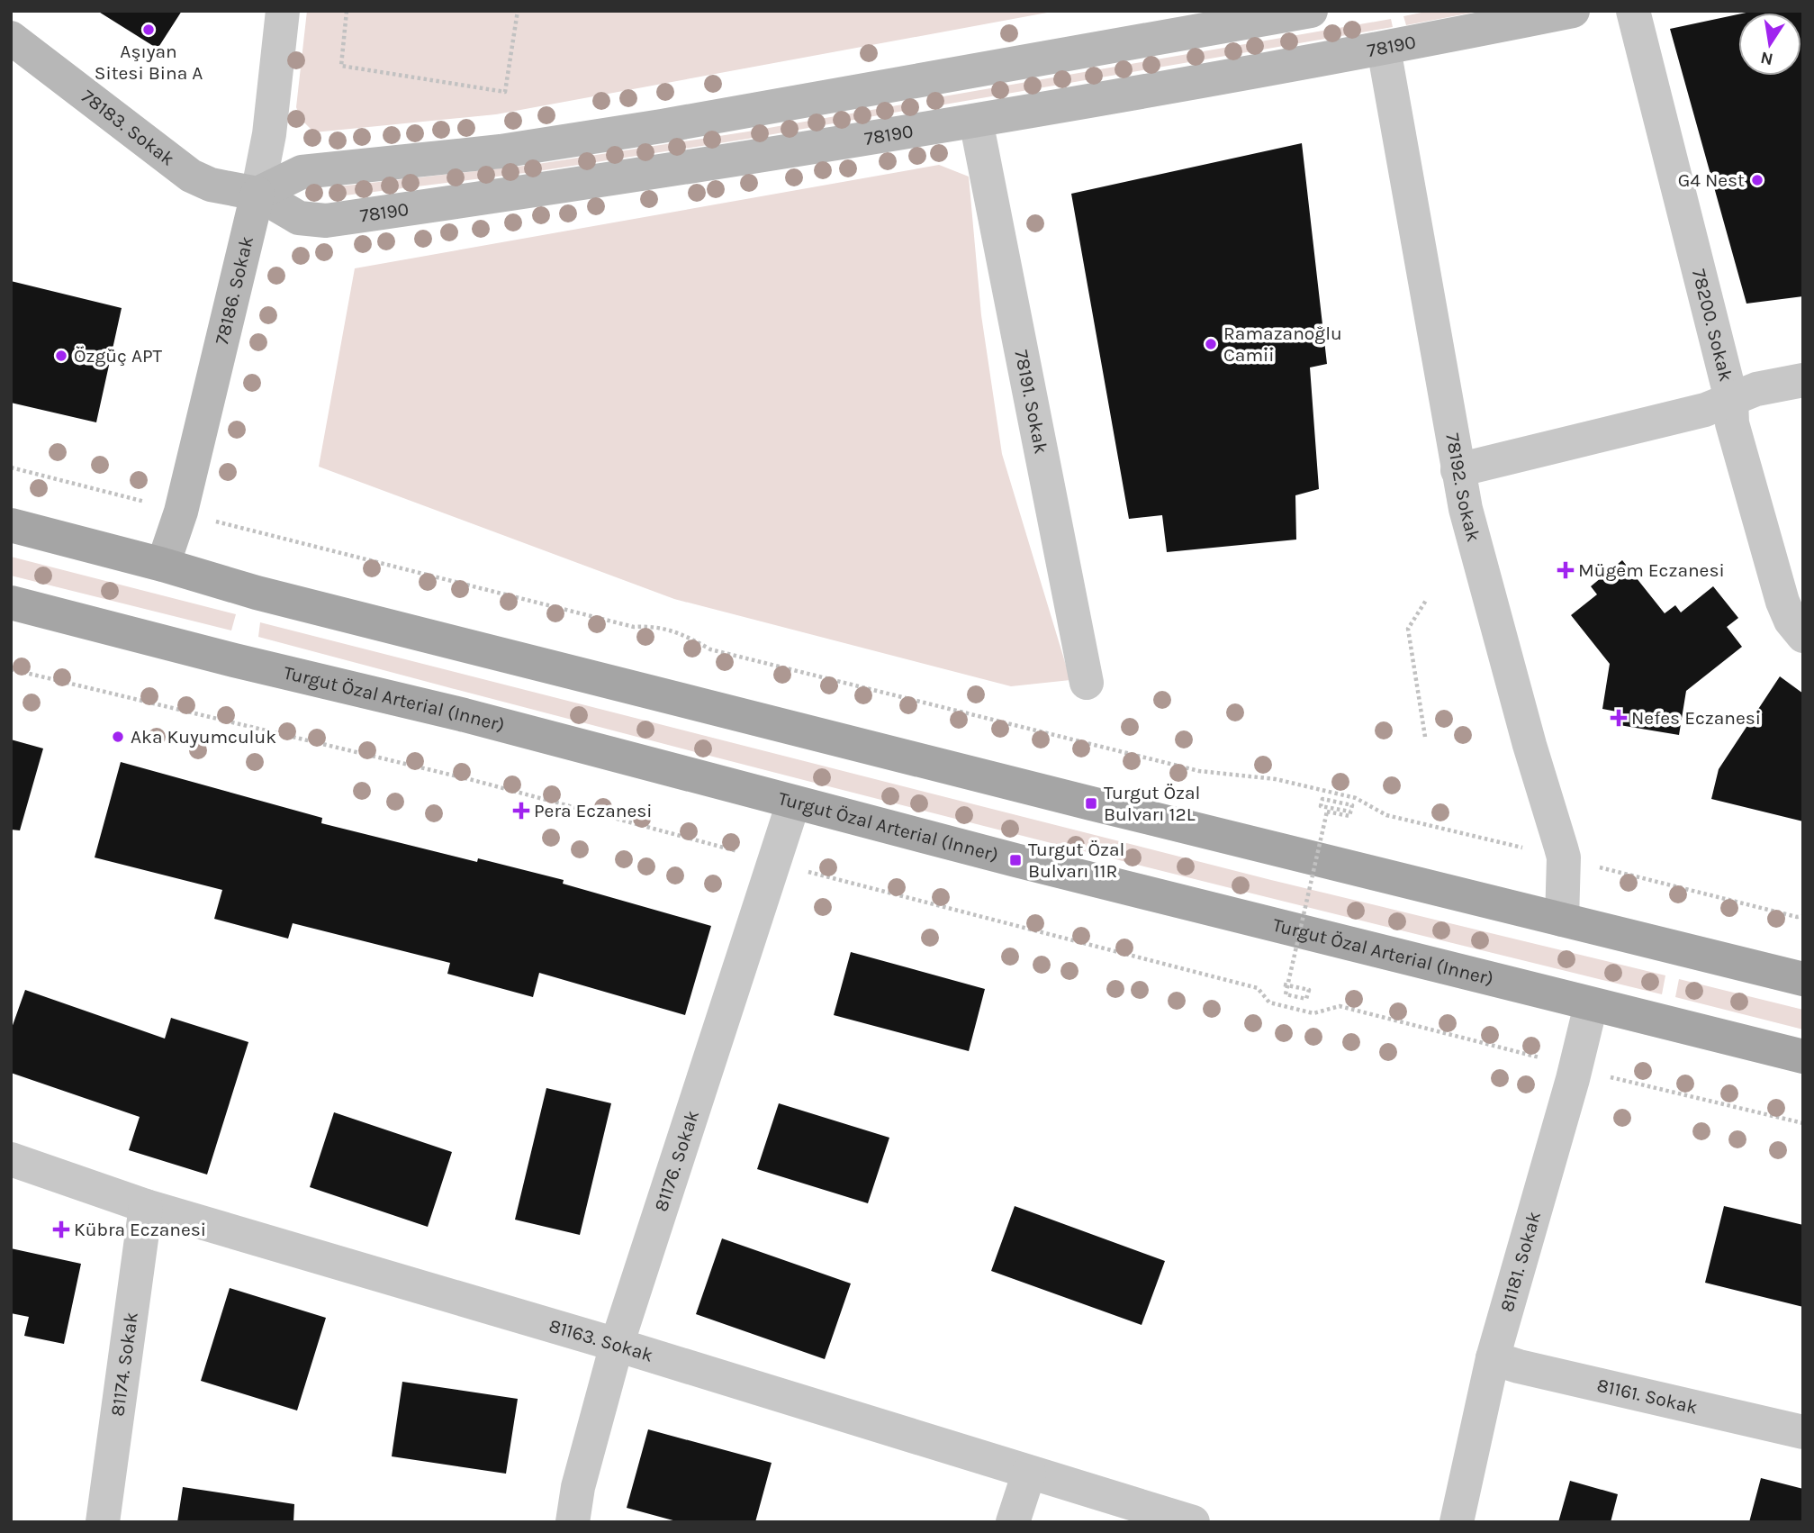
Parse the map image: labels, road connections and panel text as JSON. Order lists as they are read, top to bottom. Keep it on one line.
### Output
{"streets":{"main road":["Turgut Özal Arterial (Inner)"],"street":["78190","78183. Sokak","78186. Sokak","78200. Sokak","78191. Sokak","78192. Sokak","81176. Sokak","81181. Sokak","81163. Sokak","81174. Sokak","81161. Sokak"]},"crossings":[["78190","78183. Sokak"],["78190","78186. Sokak"],["78190","78191. Sokak"],["78190","78192. Sokak"],["78183. Sokak","78186. Sokak"],["Turgut Özal Arterial (Inner)","81176. Sokak"],["Turgut Özal Arterial (Inner)","81181. Sokak"],["81176. Sokak","81163. Sokak"],["81181. Sokak","81161. Sokak"],["81163. Sokak","81174. Sokak"]],"places":{"other":["Aşıyan Sitesi Bina A","G4 Nest","Ramazanoğlu Camii","Özgüç APT","Aka Kuyumculuk"],"health":["Mügem Eczanesi","Nefes Eczanesi","Pera Eczanesi","Kübra Eczanesi"],"transit":["Turgut Özal Bulvarı 12L","Turgut Özal Bulvarı 11R"]},"north":"bottom"}
